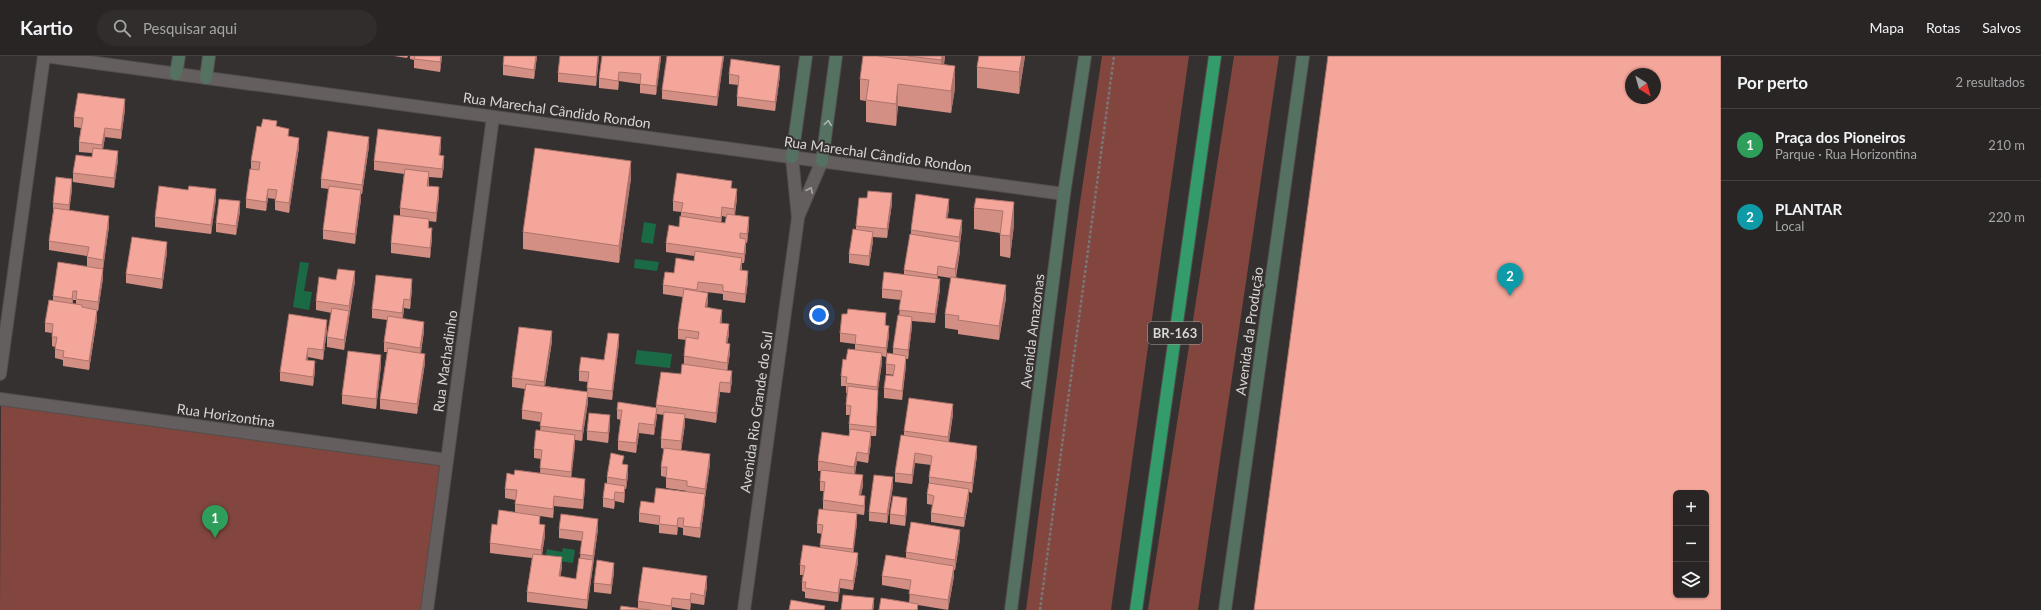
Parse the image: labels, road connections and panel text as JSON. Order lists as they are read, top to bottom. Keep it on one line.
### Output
{"streets":{"highway":["BR-163"],"street":["Rua Marechal Cândido Rondon","Avenida Amazonas","Avenida da Produção","Rua Machadinho","Avenida Rio Grande do Sul","Rua Horizontina"]},"crossings":[["Rua Marechal Cândido Rondon","Avenida Amazonas"],["Rua Marechal Cândido Rondon","Rua Machadinho"],["Rua Marechal Cândido Rondon","Avenida Rio Grande do Sul"],["Rua Machadinho","Rua Horizontina"]],"north":"bottom right","page":{"header":"Kartio","search":"Pesquisar aqui","nav":["Mapa","Rotas","Salvos"],"heading":["Por perto","2 resultados"],"list":[{"mark":"1","name":"Praça dos Pioneiros","note":"Parque · Rua Horizontina","value":"210 m"},{"mark":"2","name":"PLANTAR","note":"Local","value":"220 m"}],"pins":["2","1"],"map_buttons":["+","−"]}}
